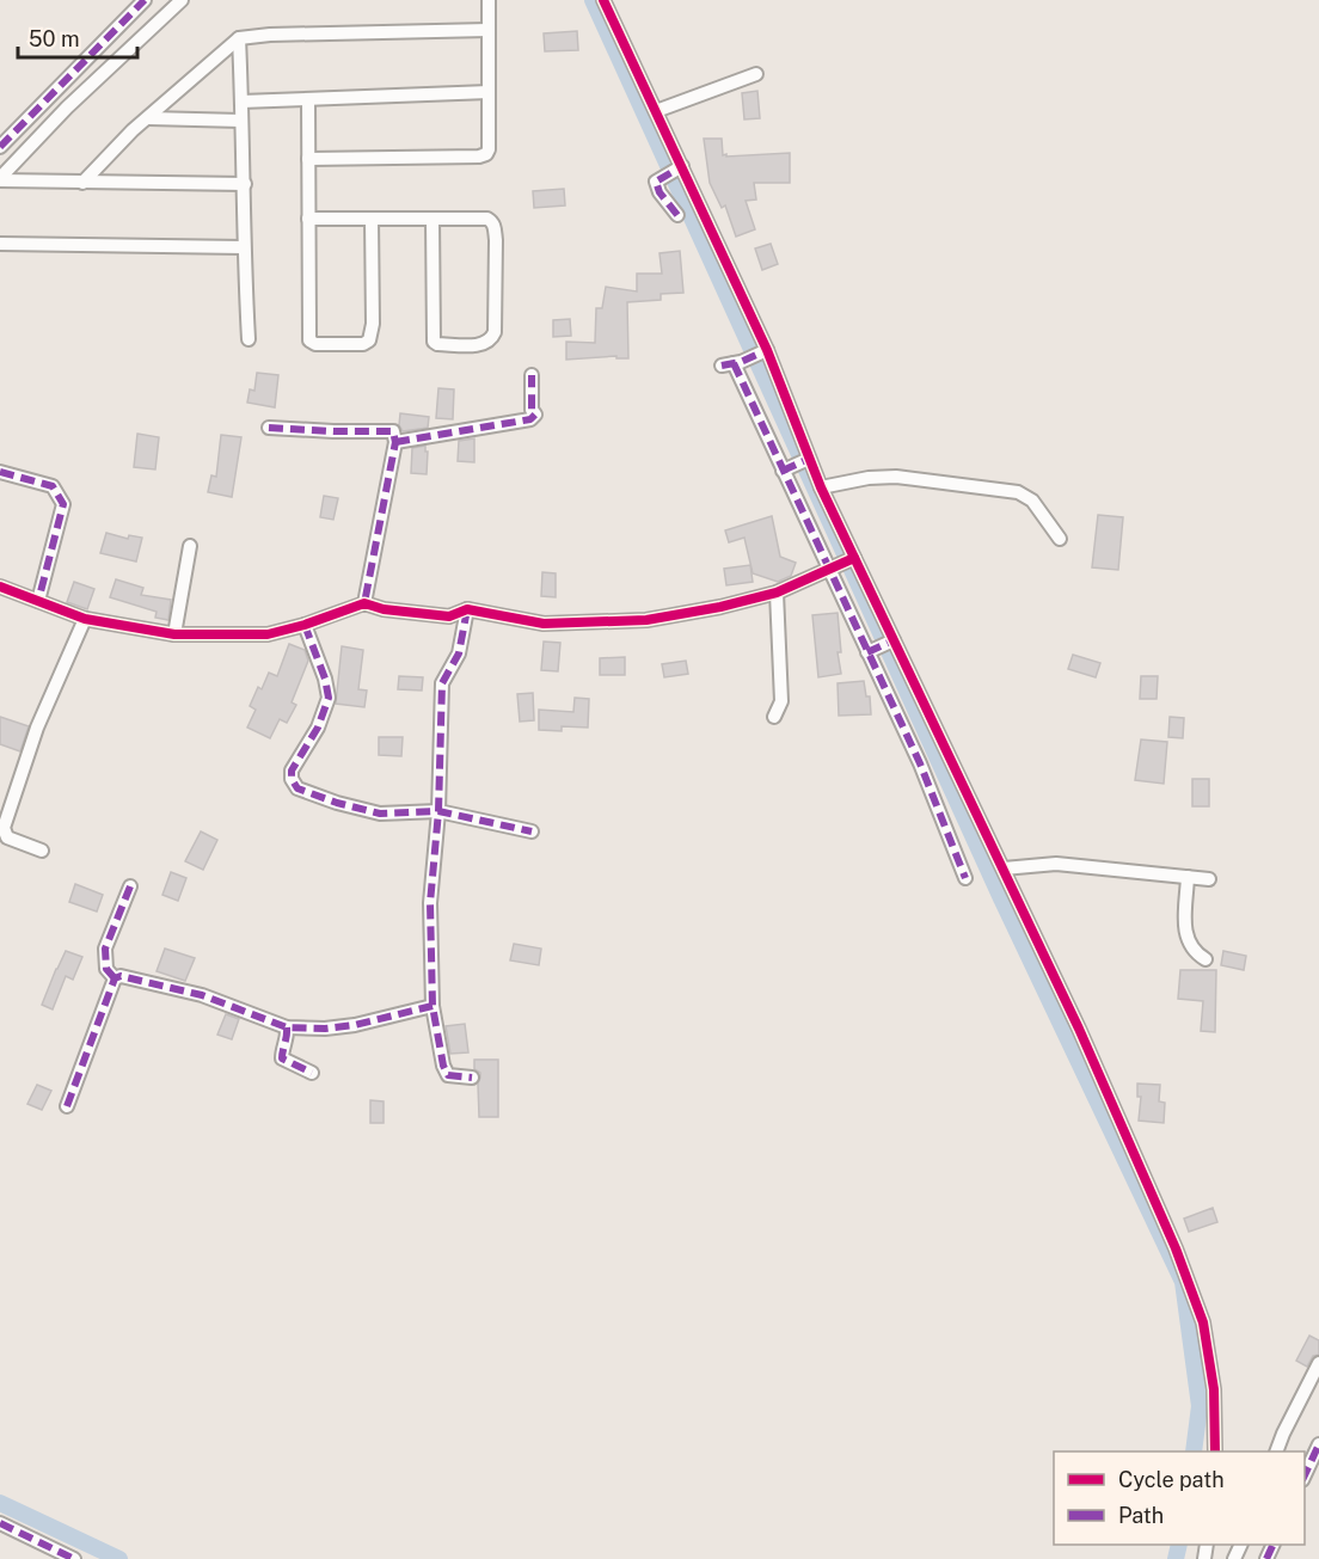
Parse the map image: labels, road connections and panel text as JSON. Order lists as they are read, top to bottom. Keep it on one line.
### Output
{"legend":["Cycle path","Path"],"scale_bar":"50 m"}
